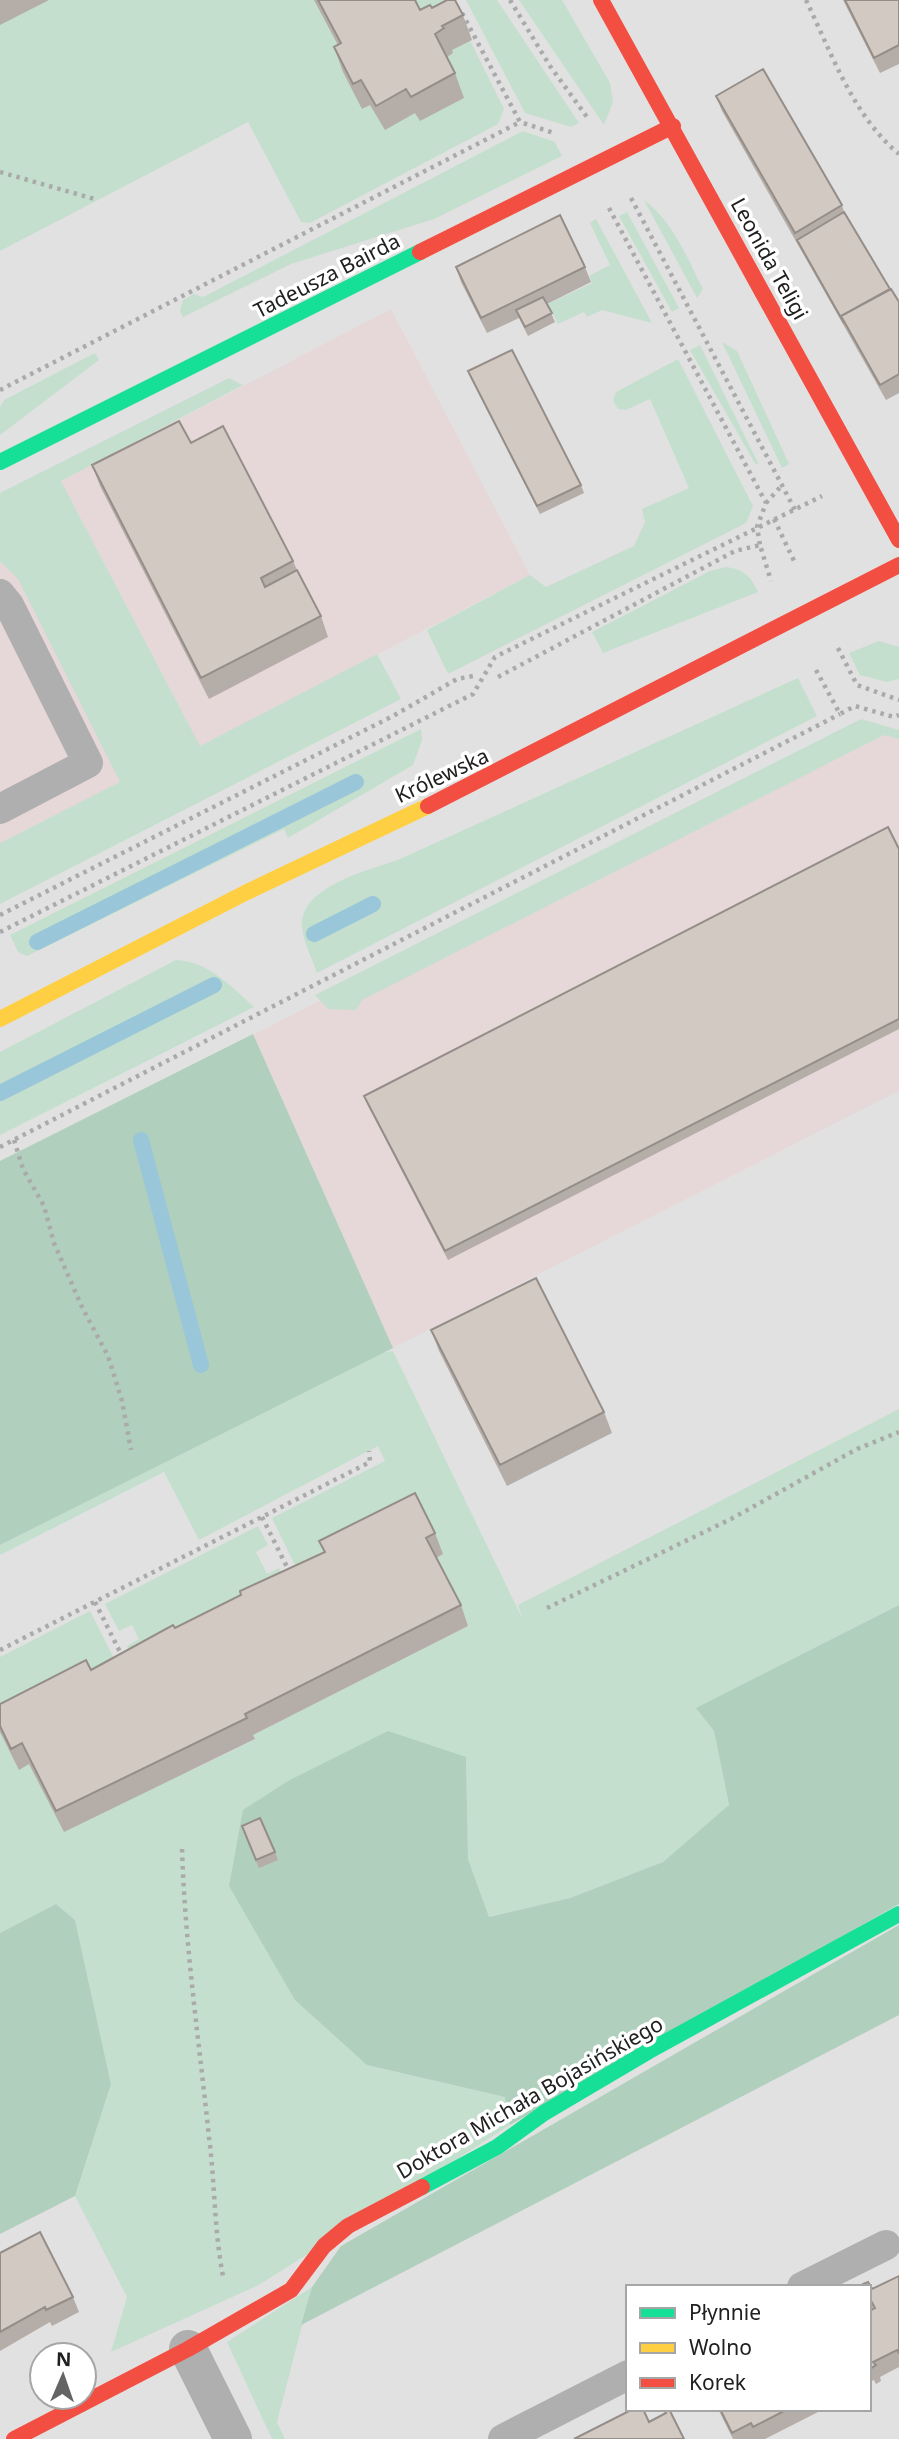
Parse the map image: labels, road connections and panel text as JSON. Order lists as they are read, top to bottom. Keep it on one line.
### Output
{"streets":{"street":["Leonida Teligi","Tadeusza Bairda","Królewska","Doktora Michała Bojasińskiego"]},"crossings":[["Leonida Teligi","Tadeusza Bairda"]],"legend":["Płynnie","Wolno","Korek"],"north":"top"}
